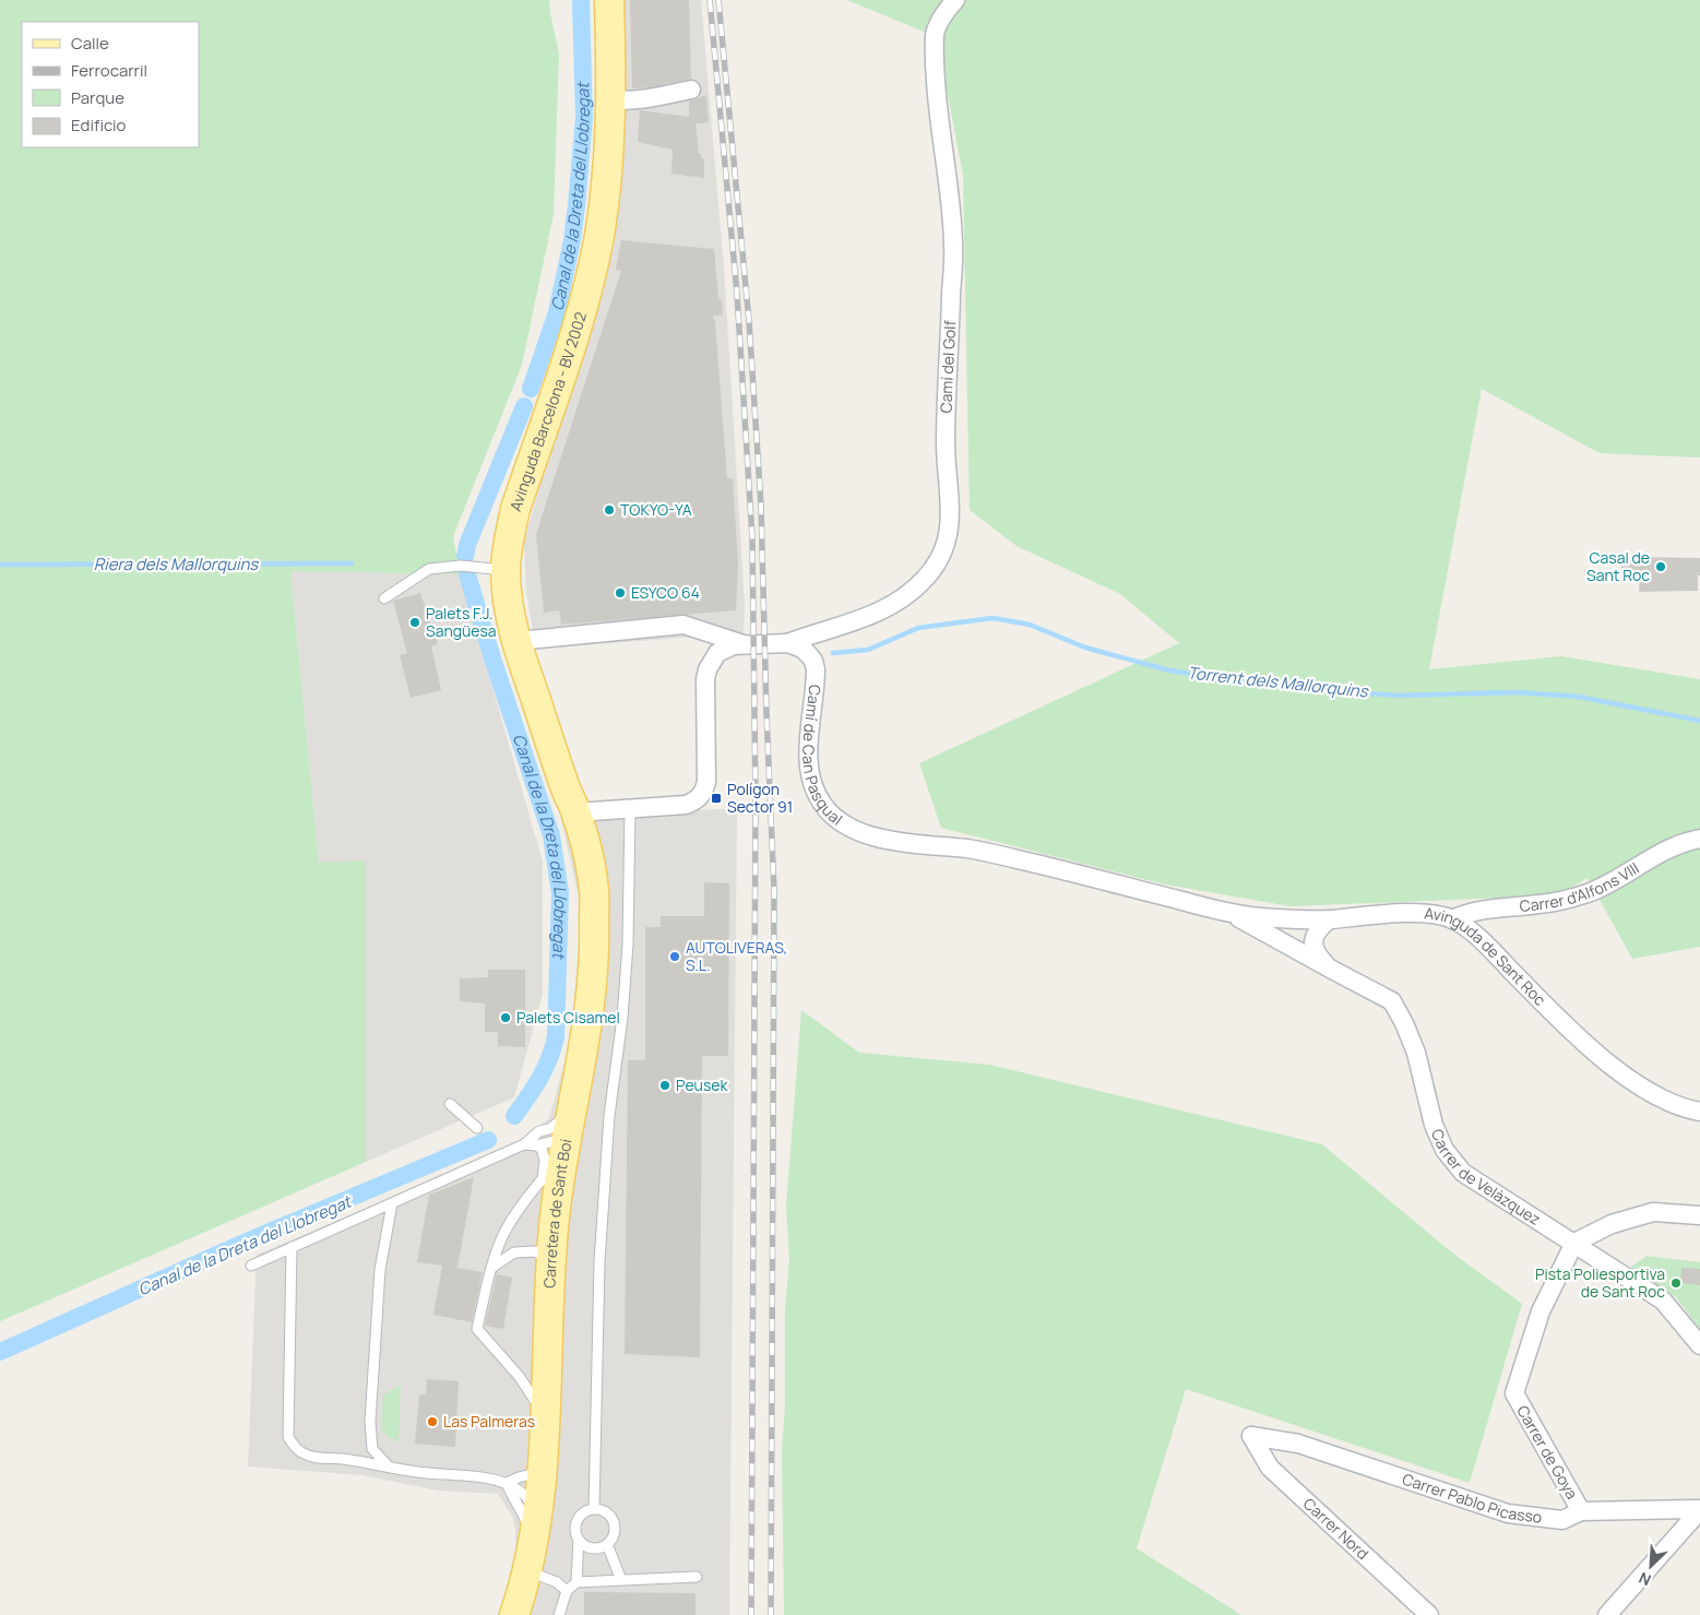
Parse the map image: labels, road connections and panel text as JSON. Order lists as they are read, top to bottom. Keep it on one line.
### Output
{"streets":{"main road":["Avinguda Barcelona - BV 2002","Carretera de Sant Boi"],"street":["Camí del Golf","Camí de Can Pasqual","Carrer d'Alfons VIII","Avinguda de Sant Roc","Carrer de Velàzquez","Carrer de Goya","Carrer Pablo Picasso","Carrer Nord"]},"crossings":[["Camí del Golf","Camí de Can Pasqual"],["Avinguda Barcelona - BV 2002","Carretera de Sant Boi"],["Camí de Can Pasqual","Avinguda de Sant Roc"],["Camí de Can Pasqual","Carrer de Velàzquez"],["Carrer d'Alfons VIII","Avinguda de Sant Roc"],["Avinguda de Sant Roc","Carrer de Velàzquez"],["Carrer de Velàzquez","Carrer de Goya"],["Carrer de Goya","Carrer Pablo Picasso"],["Carrer Pablo Picasso","Carrer Nord"]],"water":["Canal de la Dreta del Llobregat","Riera dels Mallorquins","Torrent dels Mallorquins"],"places":{"other":["TOKYO-YA","Casal de Sant Roc","ESYCO 64","Palets F.J. Sangüesa","AUTOLIVERAS, S.L.","Palets Cisamel","Peusek","Pista Poliesportiva de Sant Roc","Las Palmeras"],"transit":["Polígon Sector 91"]},"legend":["Calle","Ferrocarril","Parque","Edificio"],"north":"bottom left"}
